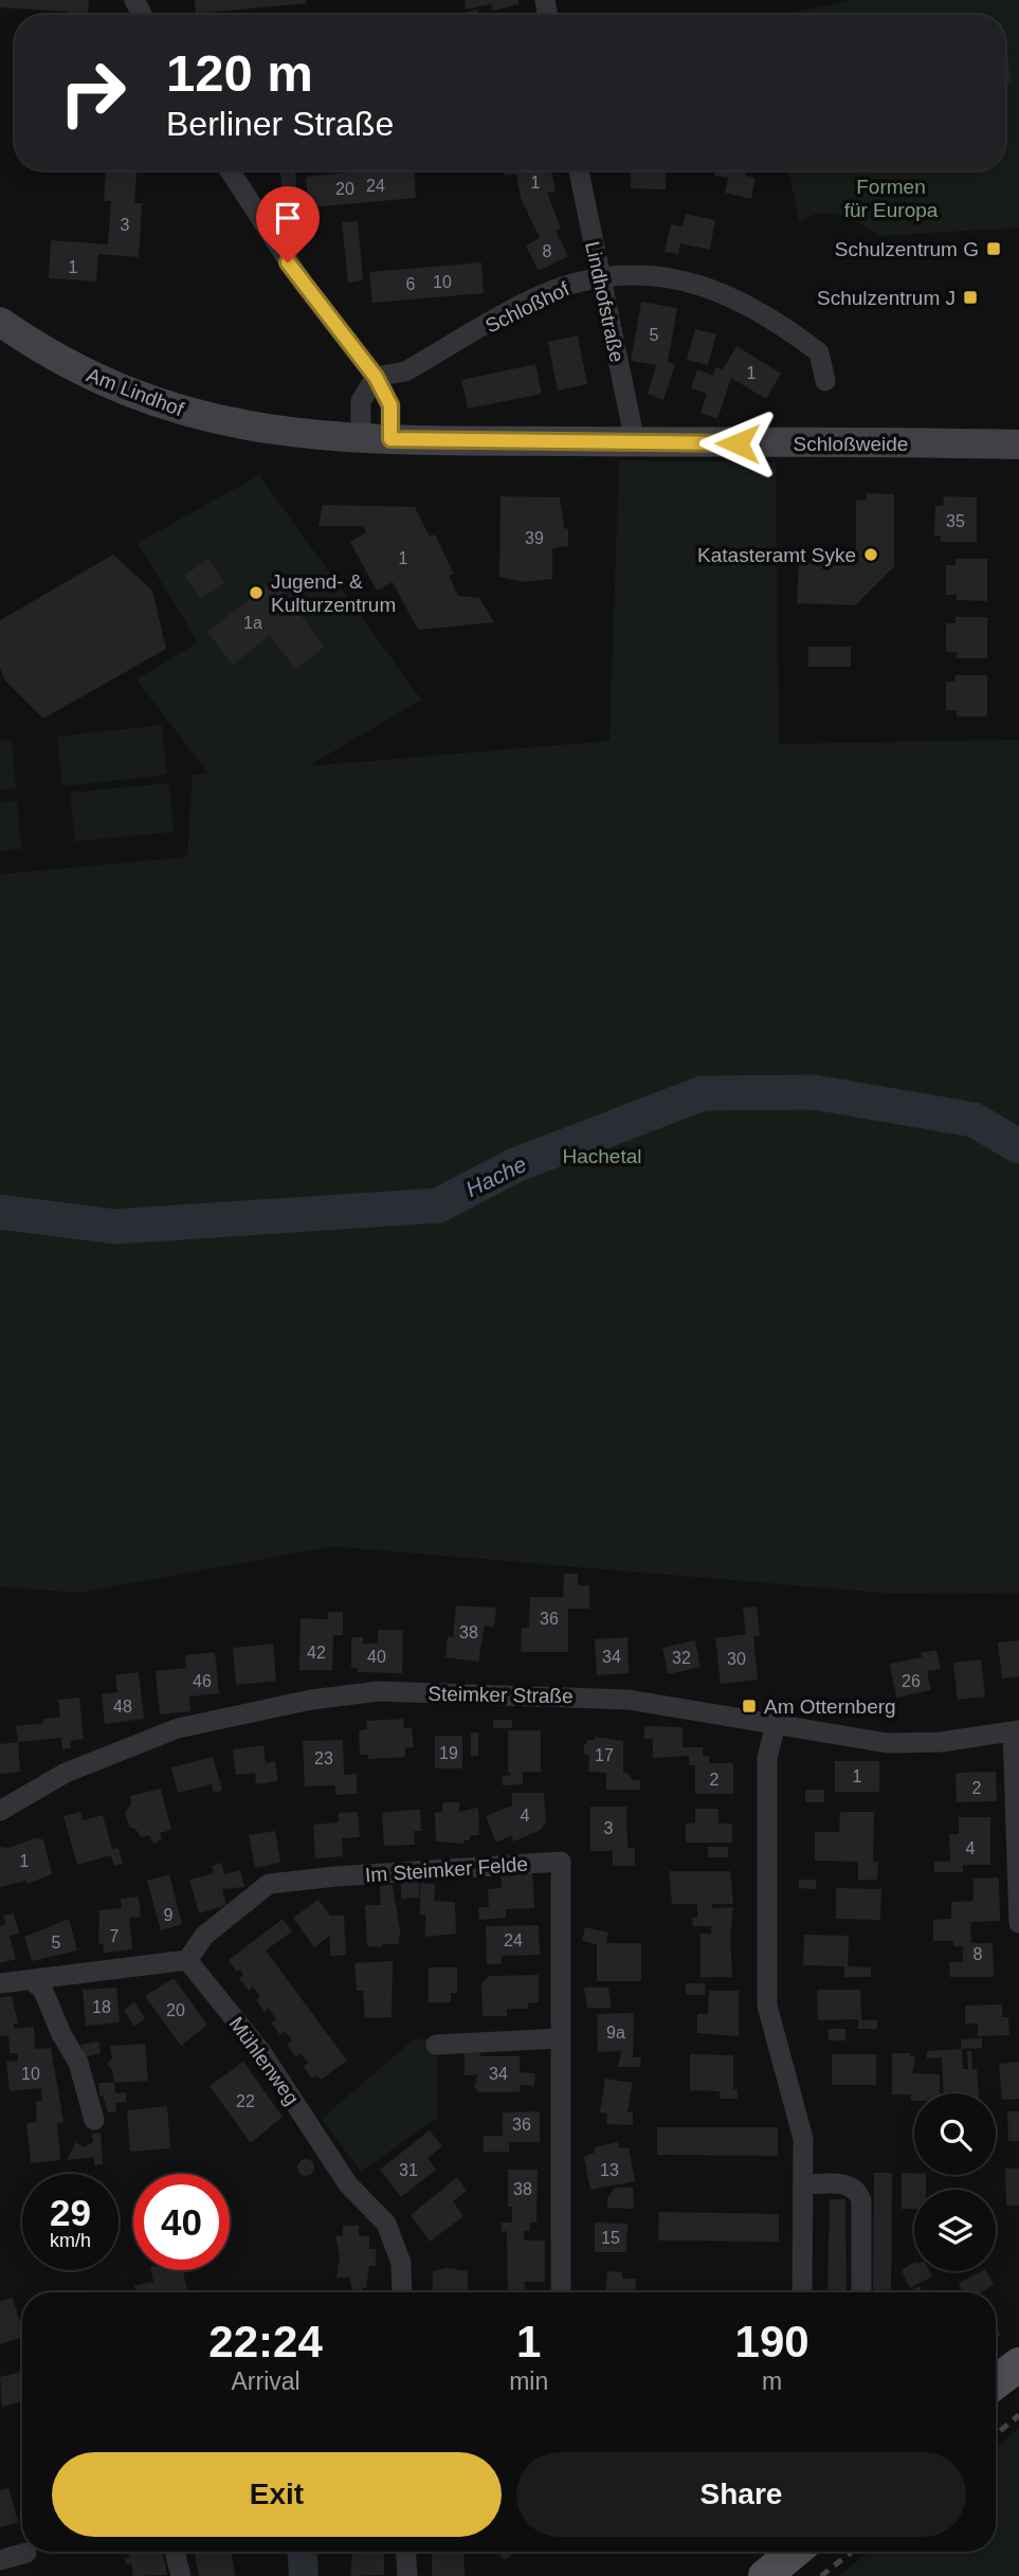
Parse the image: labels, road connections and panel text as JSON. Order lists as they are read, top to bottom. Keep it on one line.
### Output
{"streets":{"street":["Lindhofstraße","Schloßhof","Am Lindhof","Schloßweide","Steimker Straße","Im Steimker Felde","Mühlenweg"]},"crossings":[["Lindhofstraße","Schloßhof"],["Lindhofstraße","Schloßweide"],["Am Lindhof","Schloßweide"],["Im Steimker Felde","Mühlenweg"]],"water":["Hache"],"parks":["Formen für Europa","Hachetal"],"places":{"transit":["Schulzentrum G","Schulzentrum J","Am Otternberg"],"other":["Katasteramt Syke","Jugend- & Kulturzentrum"]},"house_numbers":["1","24","20","3","8","1","10","6","5","1","35","39","1","1a","36","38","42","40","34","32","30","46","26","48","19","17","23","1","2","2","4","3","4","1","9","7","24","5","8","18","20","9a","10","34","22","36","31","13","38","15"],"page":{"turn":["120 m","Berliner Straße"],"speed":"29 km/h","limit":"40","eta":["22:24","Arrival","1","min","190","m"],"buttons":["Exit","Share"]}}
